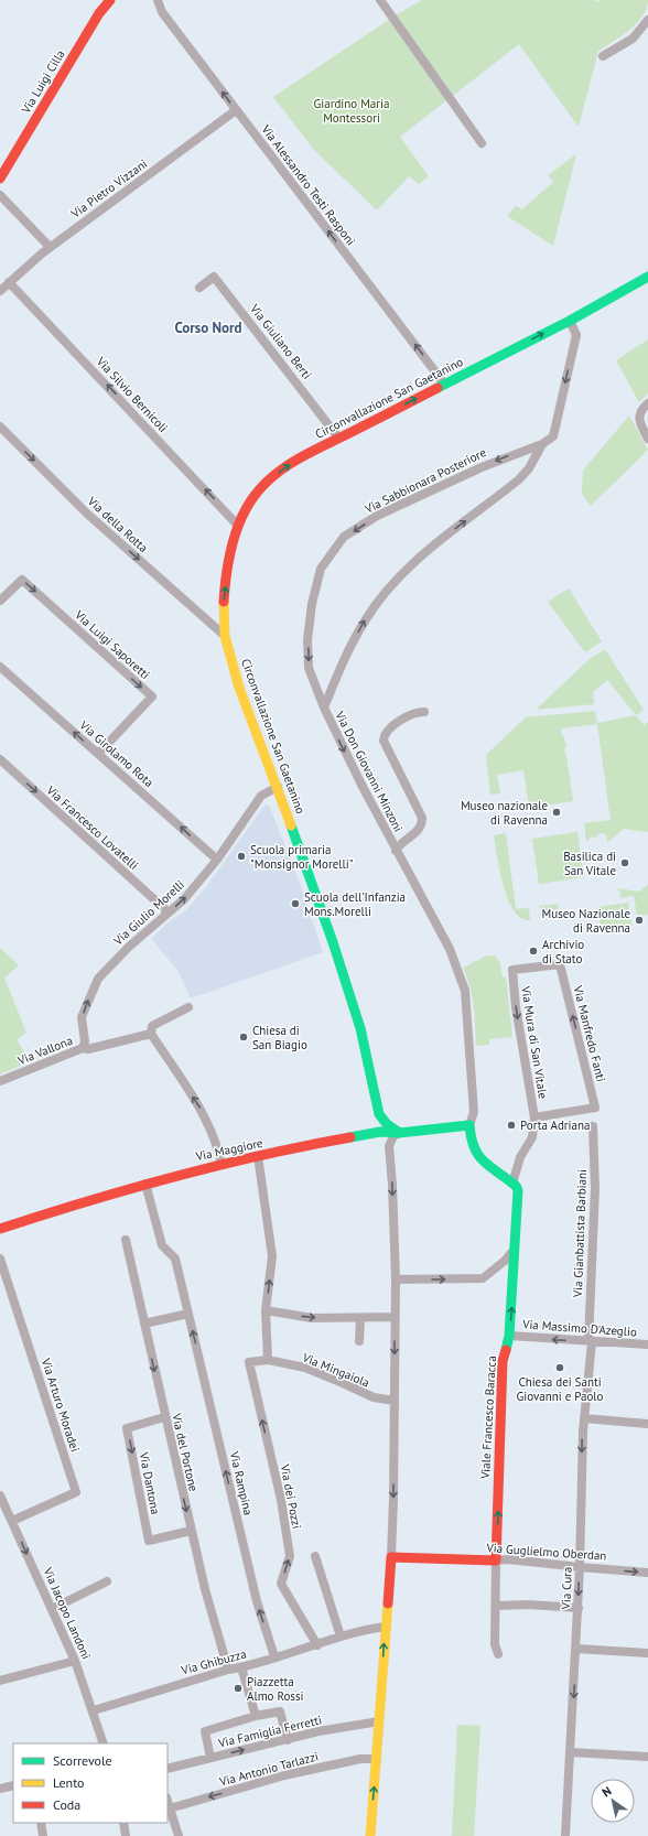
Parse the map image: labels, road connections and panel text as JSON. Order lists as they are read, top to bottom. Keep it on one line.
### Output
{"streets":{"street":["Via Luigi Cilla","Via Alessandro Testi Rasponi","Via Pietro Vizzani","Via Giuliano Berti","Via Silvio Bernicoli","Circonvallazione San Gaetanino","Via Sabbionara Posteriore","Via della Rotta","Via Luigi Saporetti","Via Girolamo Rota","Via Don Giovanni Minzoni","Via Francesco Lovatelli","Via Giulio Morelli","Via Manfredo Fanti","Via Mura di San Vitale","Via Vallona","Via Maggiore","Via Gianbattista Barbiani","Via Massimo D'Azeglio","Via Mingaiola","Via Arturo Moradei","Viale Francesco Baracca","Via del Portone","Via Dantona","Via Rampina","Via dei Pozzi","Via Guglielmo Oberdan","Via Cura","Via Jacopo Landoni","Via Ghibuzza","Via Famiglia Ferretti","Via Antonio Tarlazzi"]},"crossings":[["Via Alessandro Testi Rasponi","Via Pietro Vizzani"],["Via Alessandro Testi Rasponi","Circonvallazione San Gaetanino"],["Via Pietro Vizzani","Via Silvio Bernicoli"],["Via Giuliano Berti","Circonvallazione San Gaetanino"],["Via Silvio Bernicoli","Circonvallazione San Gaetanino"],["Circonvallazione San Gaetanino","Via della Rotta"],["Circonvallazione San Gaetanino","Via Don Giovanni Minzoni"],["Circonvallazione San Gaetanino","Via Giulio Morelli"],["Circonvallazione San Gaetanino","Via Maggiore"],["Via Sabbionara Posteriore","Via Don Giovanni Minzoni"],["Via Luigi Saporetti","Via Girolamo Rota"],["Via Girolamo Rota","Via Giulio Morelli"],["Via Don Giovanni Minzoni","Via Maggiore"],["Via Francesco Lovatelli","Via Giulio Morelli"],["Via Giulio Morelli","Via Vallona"],["Via Manfredo Fanti","Via Mura di San Vitale"],["Via Mura di San Vitale","Viale Francesco Baracca"],["Via Maggiore","Via Rampina"],["Via Gianbattista Barbiani","Via Massimo D'Azeglio"],["Via Gianbattista Barbiani","Via Cura"],["Via Massimo D'Azeglio","Viale Francesco Baracca"],["Via Massimo D'Azeglio","Via Cura"],["Via Mingaiola","Via dei Pozzi"],["Via Arturo Moradei","Via Jacopo Landoni"],["Viale Francesco Baracca","Via Guglielmo Oberdan"],["Via del Portone","Via Dantona"],["Via del Portone","Via Ghibuzza"],["Via Rampina","Via Ghibuzza"],["Via dei Pozzi","Via Ghibuzza"],["Via Guglielmo Oberdan","Via Cura"],["Via Jacopo Landoni","Via Ghibuzza"]],"one_way":["Via Alessandro Testi Rasponi","Via Silvio Bernicoli","Circonvallazione San Gaetanino","Via Sabbionara Posteriore","Via della Rotta","Via Girolamo Rota","Via Francesco Lovatelli","Via Giulio Morelli","Via Mura di San Vitale","Via Massimo D'Azeglio","Viale Francesco Baracca","Via del Portone","Via dei Pozzi","Via Cura","Via Jacopo Landoni","Via Famiglia Ferretti","Via Antonio Tarlazzi"],"districts":["Corso Nord"],"parks":["Giardino Maria Montessori"],"places":["Museo nazionale di Ravenna","Scuola primaria \"Monsignor Morelli\"","Basilica di San Vitale","Scuola dell'Infanzia Mons.Morelli","Museo Nazionale di Ravenna","Archivio di Stato","Chiesa di San Biagio","Porta Adriana","Chiesa dei Santi Giovanni e Paolo","Piazzetta Almo Rossi"],"legend":["Scorrevole","Lento","Coda"],"north":"top left"}
